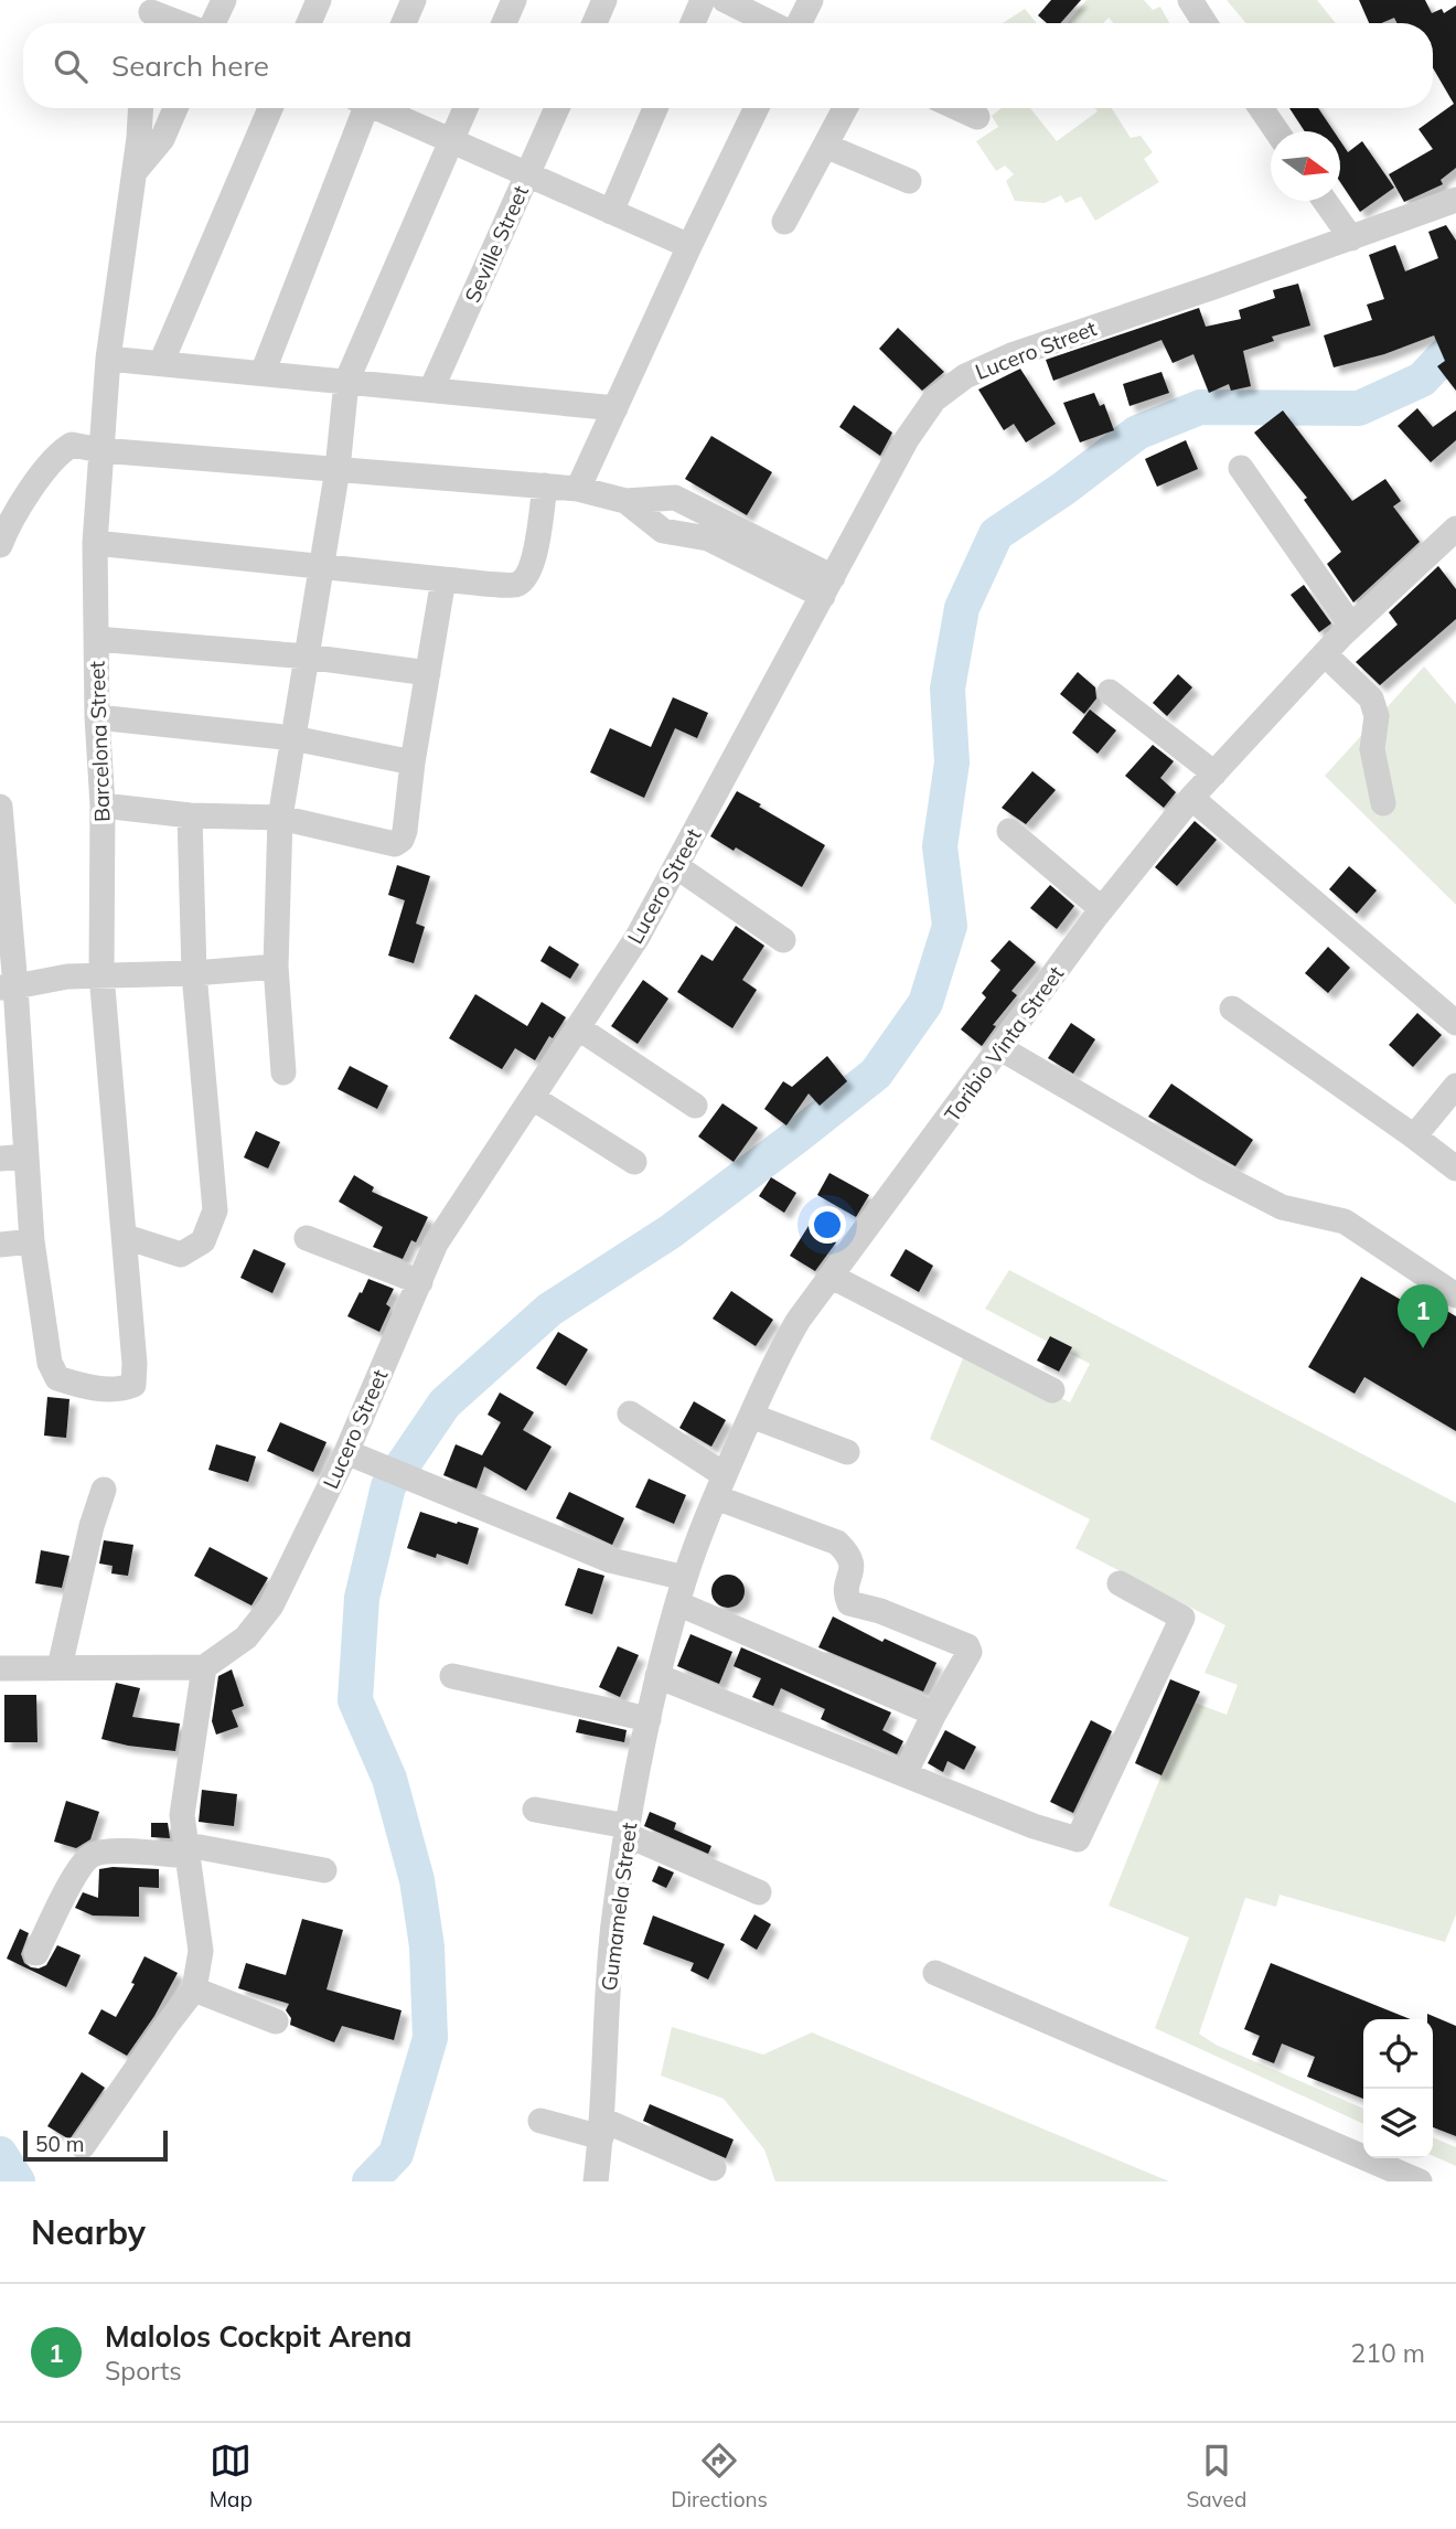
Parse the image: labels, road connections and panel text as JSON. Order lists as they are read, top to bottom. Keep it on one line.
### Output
{"streets":{"street":["Seville Street","Lucero Street","Barcelona Street","Toribio Vinta Street","Gumamela Street"]},"crossings":[["Toribio Vinta Street","Gumamela Street"]],"scale_bar":"50 m","north":"right","page":{"search":"Search here","pins":"1","scale":"50 m","heading":"Nearby","list":[{"mark":"1","name":"Malolos Cockpit Arena","note":"Sports","value":"210 m"}],"nav":["Map","Directions","Saved"]}}
